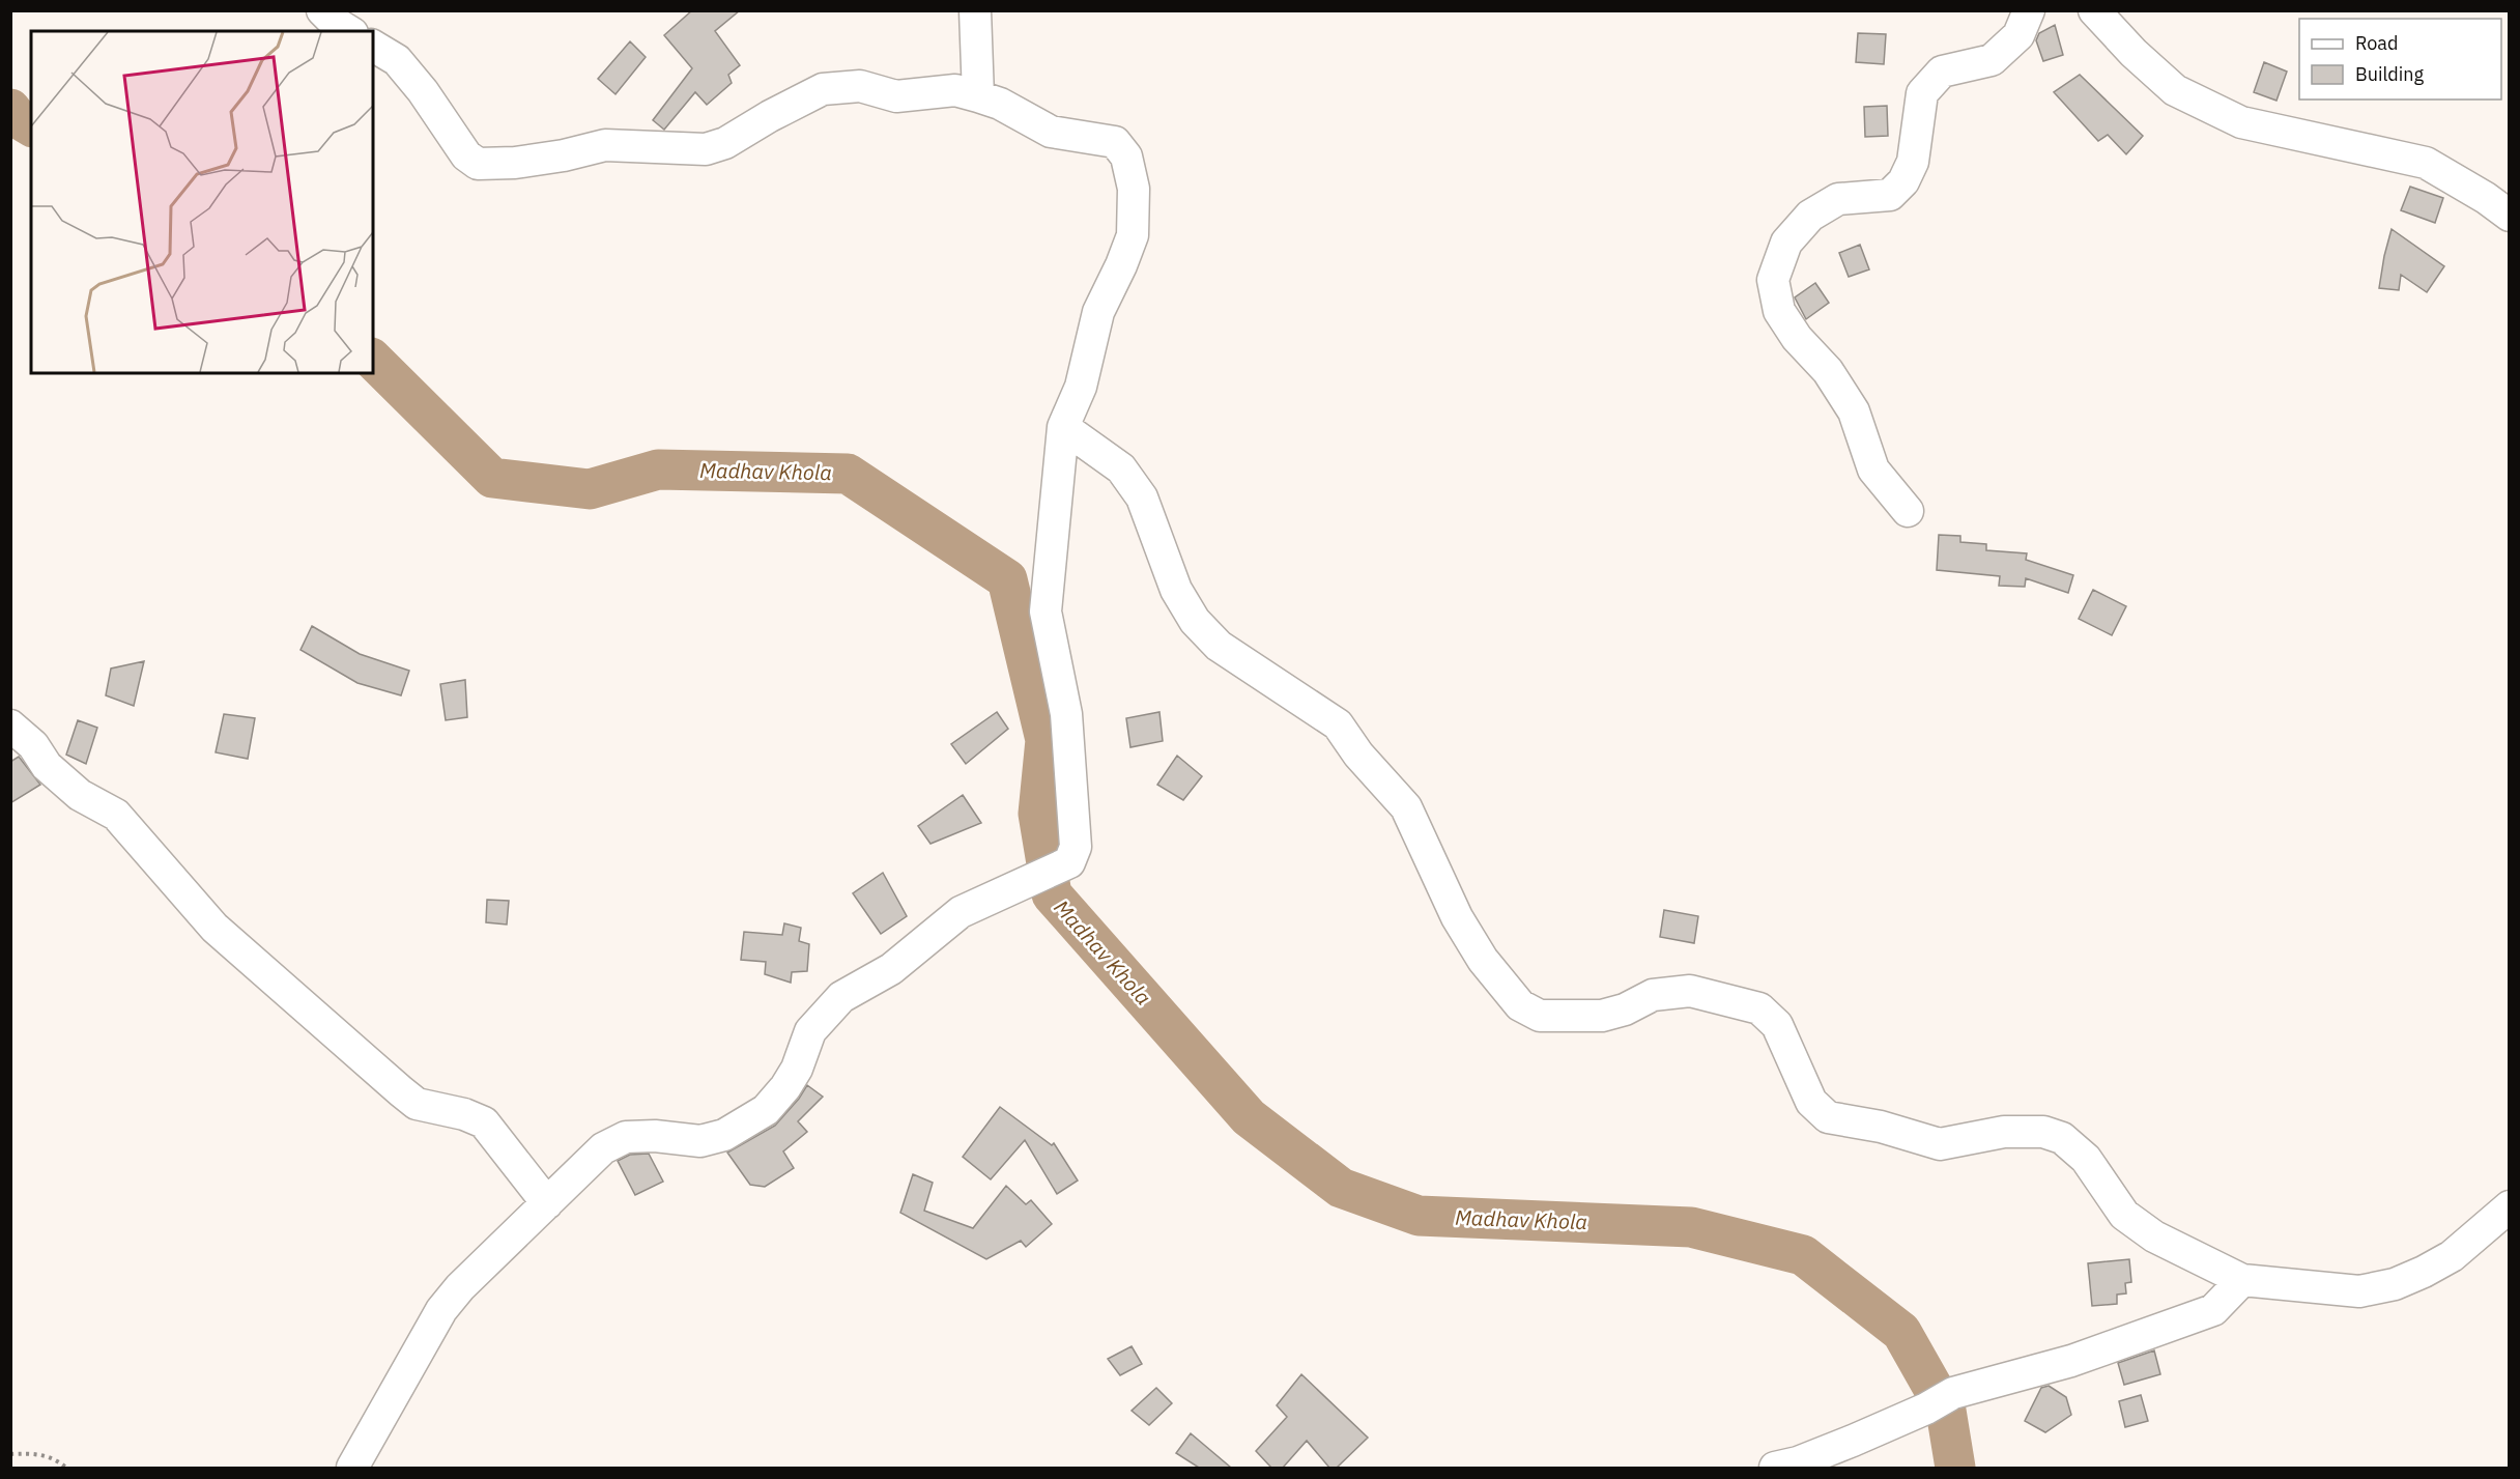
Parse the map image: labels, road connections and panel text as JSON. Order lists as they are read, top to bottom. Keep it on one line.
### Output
{"water":["Madhav Khola"],"legend":["Road","Building"]}
